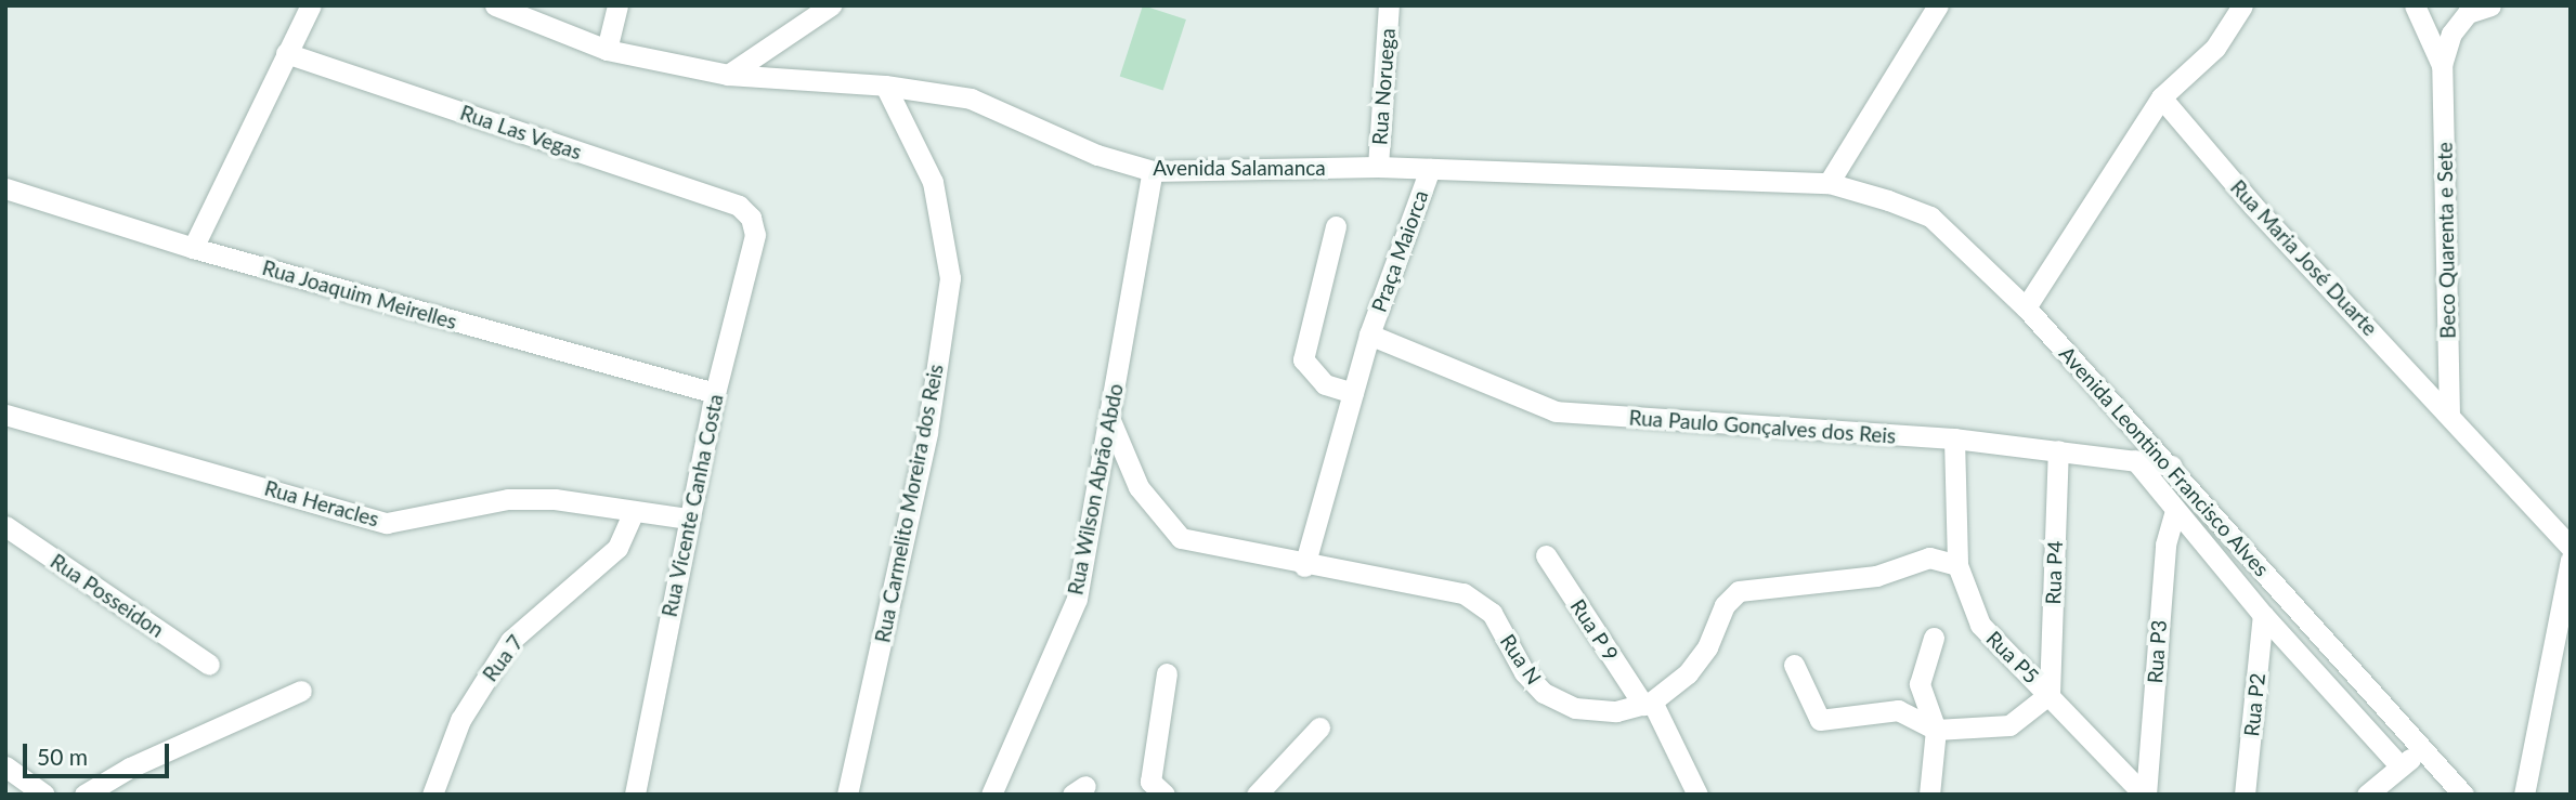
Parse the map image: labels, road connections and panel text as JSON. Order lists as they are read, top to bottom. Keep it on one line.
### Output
{"streets":{"street":["Rua Noruega","Rua Las Vegas","Avenida Salamanca","Beco Quarenta e Sete","Praça Maiorca","Rua Maria José Duarte","Rua Joaquim Meirelles","Rua Paulo Gonçalves dos Reis","Avenida Leontino Francisco Alves","Rua Wilson Abrão Abdo","Rua Heracles","Rua Carmelito Moreira dos Reis","Rua Vicente Canha Costa","Rua P4","Rua Posseidon","Rua P 9","Rua P3","Rua P5","Rua 7","Rua N","Rua P2"]},"crossings":[["Rua Noruega","Avenida Salamanca"],["Rua Las Vegas","Rua Vicente Canha Costa"],["Avenida Salamanca","Praça Maiorca"],["Avenida Salamanca","Avenida Leontino Francisco Alves"],["Avenida Salamanca","Rua Wilson Abrão Abdo"],["Avenida Salamanca","Rua Carmelito Moreira dos Reis"],["Beco Quarenta e Sete","Rua Maria José Duarte"],["Praça Maiorca","Rua Paulo Gonçalves dos Reis"],["Praça Maiorca","Rua N"],["Rua Joaquim Meirelles","Rua Vicente Canha Costa"],["Rua Paulo Gonçalves dos Reis","Avenida Leontino Francisco Alves"],["Rua Paulo Gonçalves dos Reis","Rua P4"],["Rua Paulo Gonçalves dos Reis","Rua P5"],["Avenida Leontino Francisco Alves","Rua P3"],["Avenida Leontino Francisco Alves","Rua P2"],["Rua Wilson Abrão Abdo","Rua N"],["Rua Heracles","Rua Vicente Canha Costa"],["Rua Heracles","Rua 7"],["Rua P4","Rua P5"],["Rua P 9","Rua N"],["Rua P3","Rua P5"],["Rua P5","Rua N"]],"scale_bar":"50 m"}
